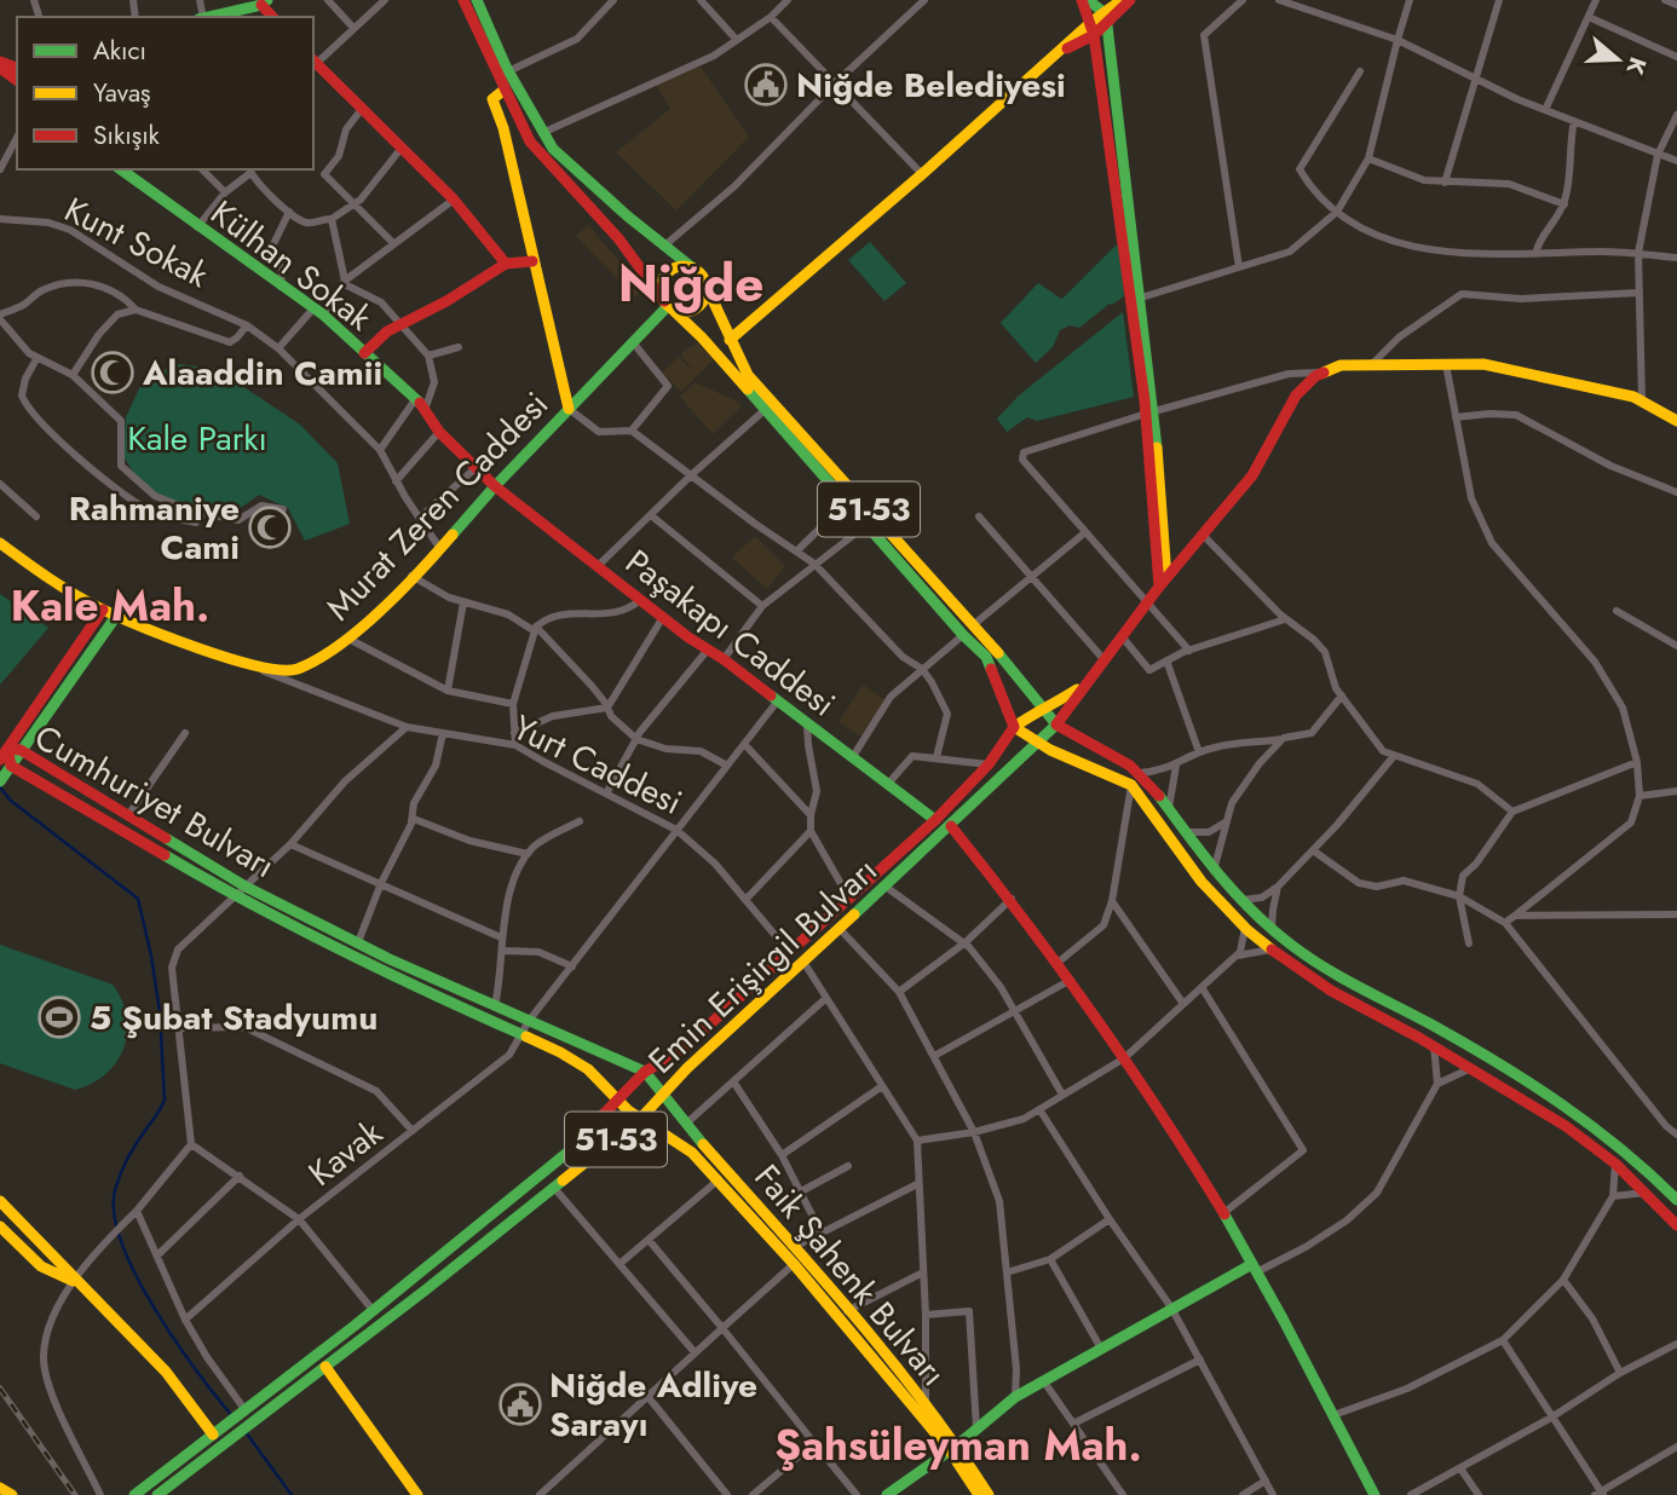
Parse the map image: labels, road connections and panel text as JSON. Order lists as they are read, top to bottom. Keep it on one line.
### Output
{"streets":{"main road":["Külhan Sokak","Murat Zeren Caddesi","51-53","Paşakapı Caddesi","Cumhuriyet Bulvarı","Emin Erişirgil Bulvarı","Faik Şahenk Bulvarı"],"street":["Kunt Sokak","Yurt Caddesi","Kavak"]},"crossings":[["Kunt Sokak","Murat Zeren Caddesi"],["Külhan Sokak","Murat Zeren Caddesi"],["Külhan Sokak","Paşakapı Caddesi"],["Murat Zeren Caddesi","51-53"],["Murat Zeren Caddesi","Paşakapı Caddesi"],["Murat Zeren Caddesi","Yurt Caddesi"],["51-53","Emin Erişirgil Bulvarı"],["Paşakapı Caddesi","Emin Erişirgil Bulvarı"],["Paşakapı Caddesi","Kavak"],["Yurt Caddesi","Emin Erişirgil Bulvarı"],["Yurt Caddesi","Kavak"],["Cumhuriyet Bulvarı","Emin Erişirgil Bulvarı"],["Cumhuriyet Bulvarı","Kavak"],["Cumhuriyet Bulvarı","Faik Şahenk Bulvarı"],["Emin Erişirgil Bulvarı","Faik Şahenk Bulvarı"]],"districts":["Niğde","Kale Mah.","Şahsüleyman Mah."],"parks":["Kale Parkı"],"places":{"public building":["Niğde Belediyesi","Niğde Adliye Sarayı"],"mosque":["Alaaddin Camii","Rahmaniye Cami"],"sports":["5 Şubat Stadyumu"]},"legend":["Akıcı","Yavaş","Sıkışık"],"north":"right"}
